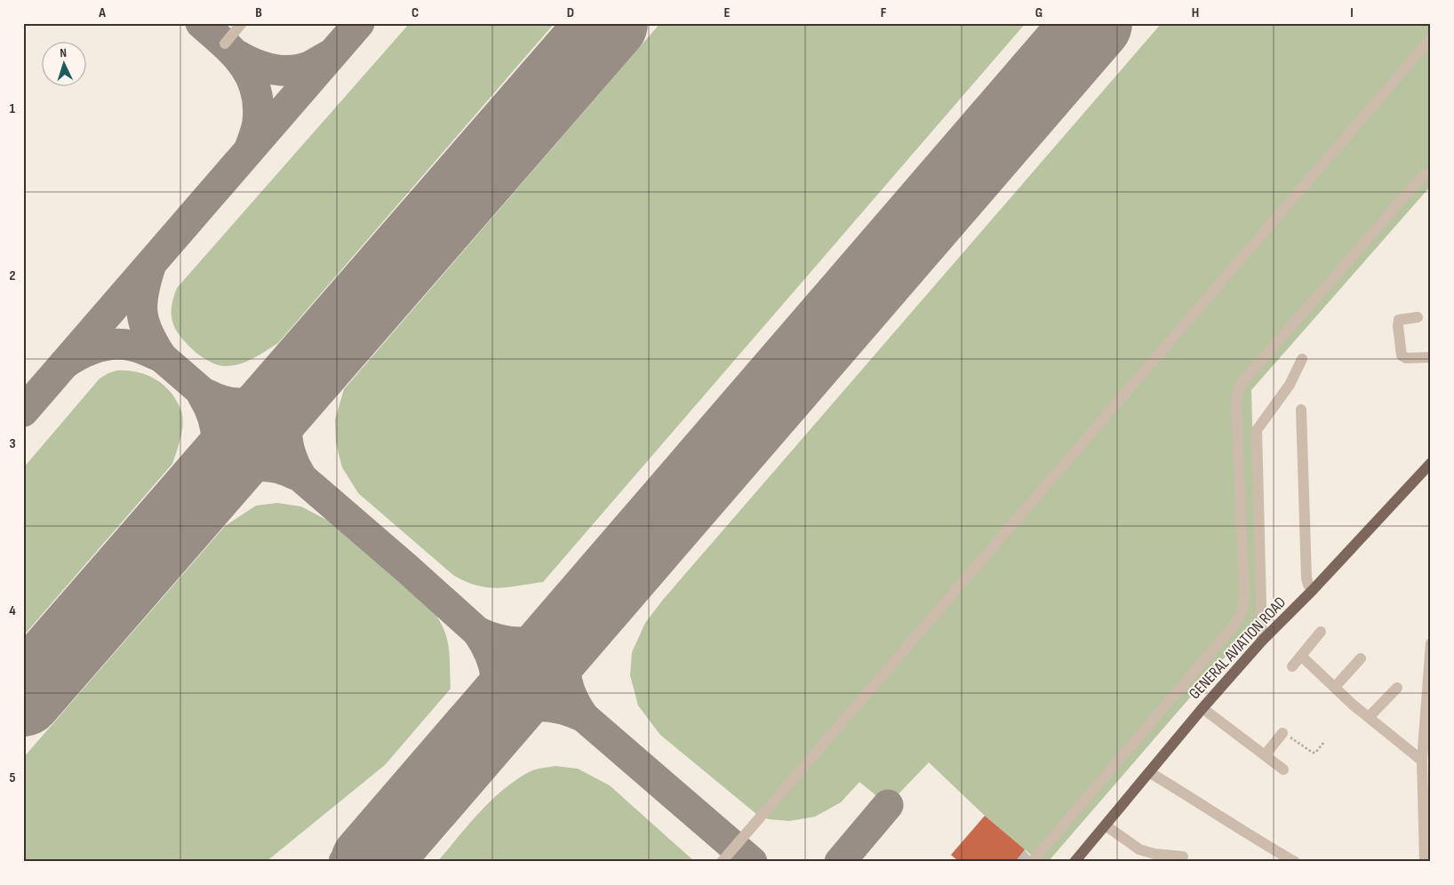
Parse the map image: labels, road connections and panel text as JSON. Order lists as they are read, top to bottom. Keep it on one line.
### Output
{"streets":{"main road":["GENERAL AVIATION ROAD"]},"north":"top","grid":{"columns":["A","B","C","D","E","F","G","H","I"],"rows":["1","2","3","4","5"]}}
